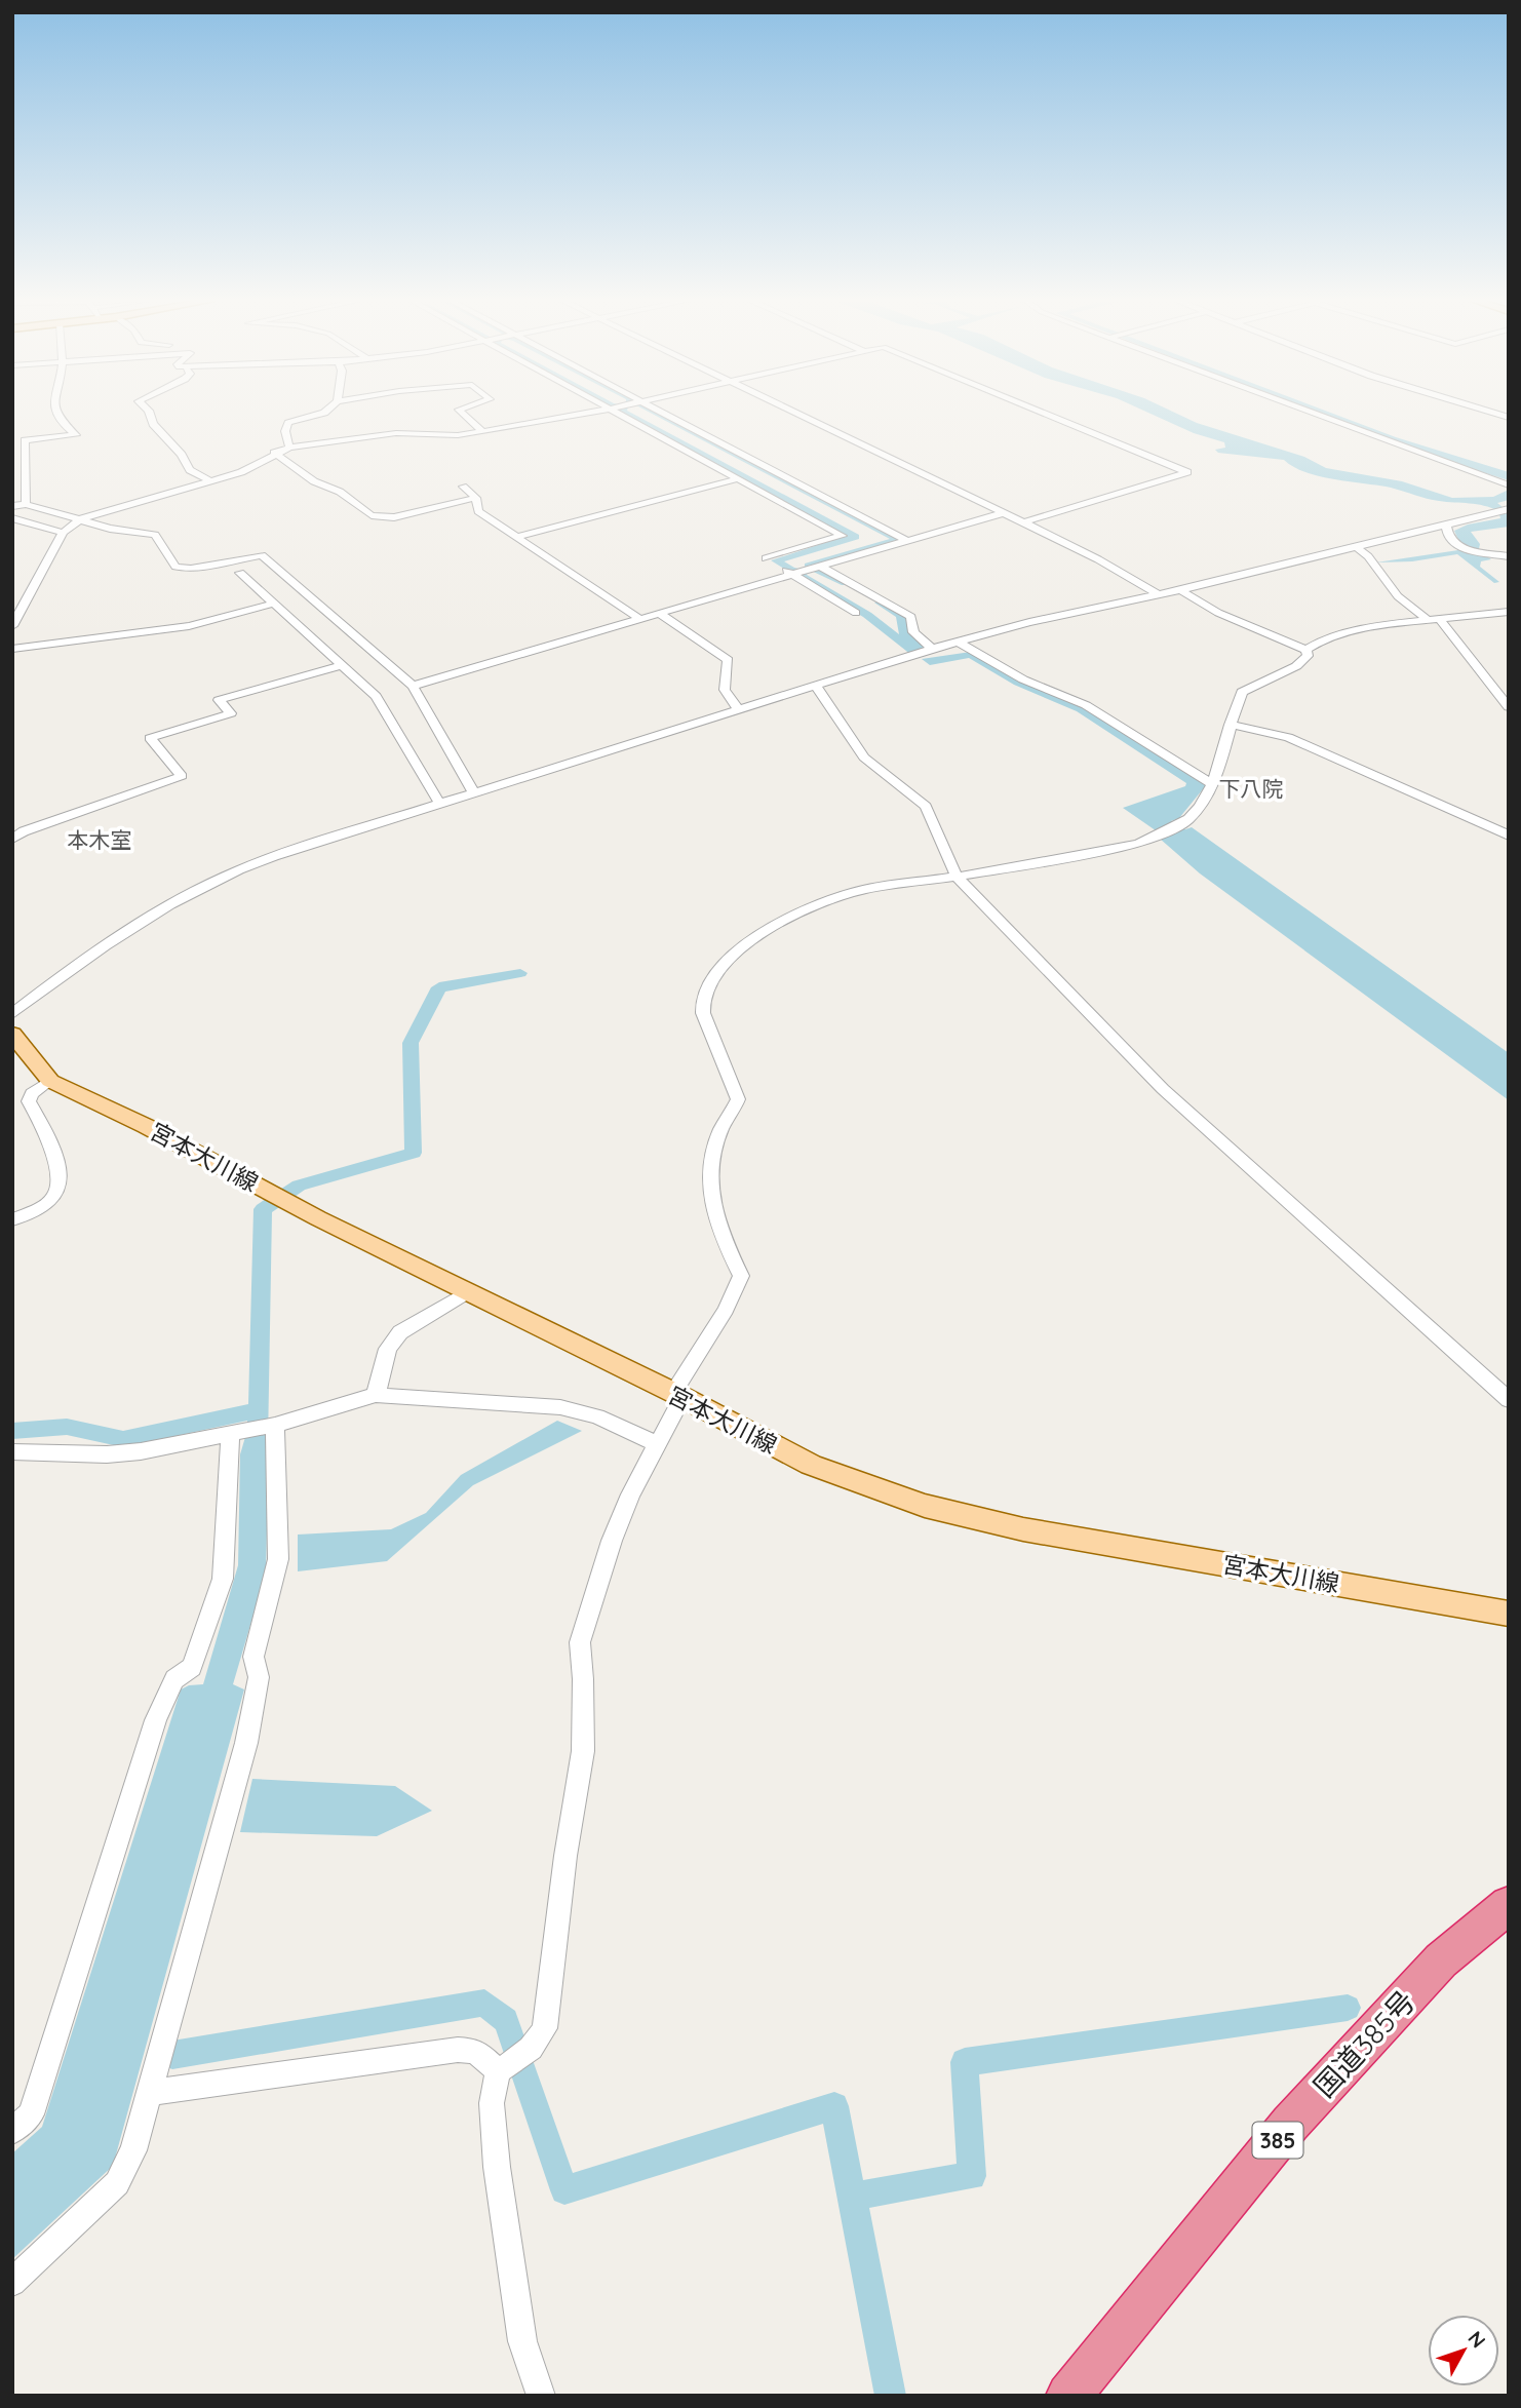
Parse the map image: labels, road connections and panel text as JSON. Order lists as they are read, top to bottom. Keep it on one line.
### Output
{"streets":{"highway":["国道385号","385"],"main road":["宮本大川線"]},"districts":["下八院","本木室"],"north":"top right"}
